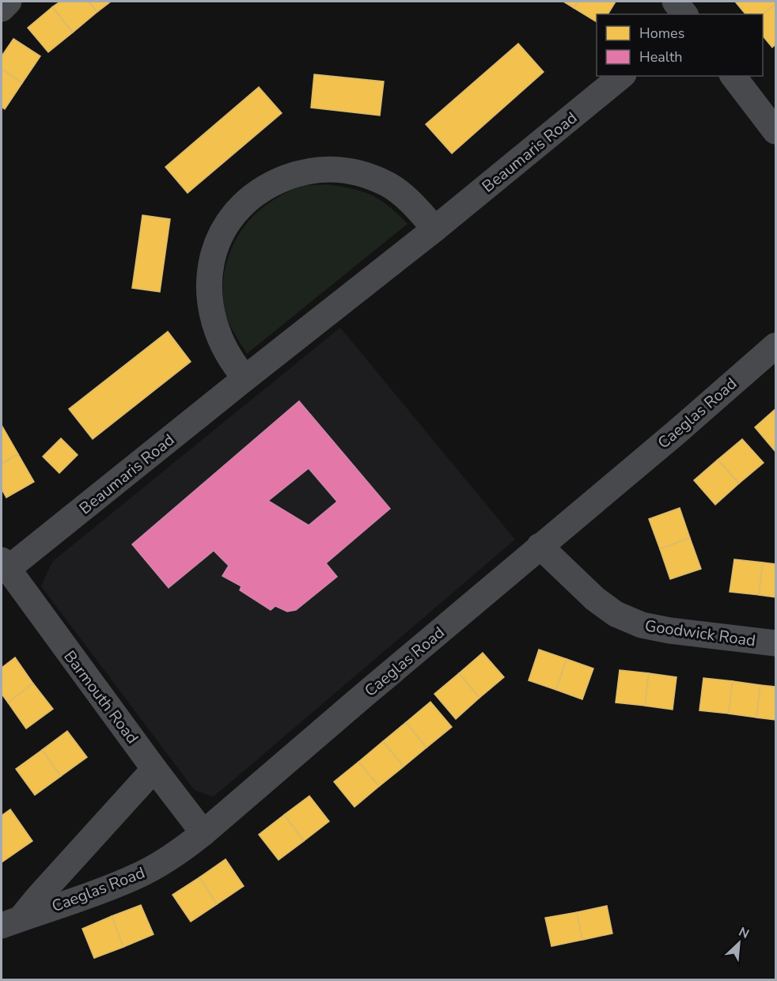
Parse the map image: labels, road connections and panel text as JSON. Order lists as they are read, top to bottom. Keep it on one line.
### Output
{"streets":{"street":["Beaumaris Road","Caeglas Road","Goodwick Road","Barmouth Road"]},"crossings":[["Beaumaris Road","Barmouth Road"],["Caeglas Road","Goodwick Road"],["Caeglas Road","Barmouth Road"]],"legend":["Homes","Health"],"north":"top right"}
